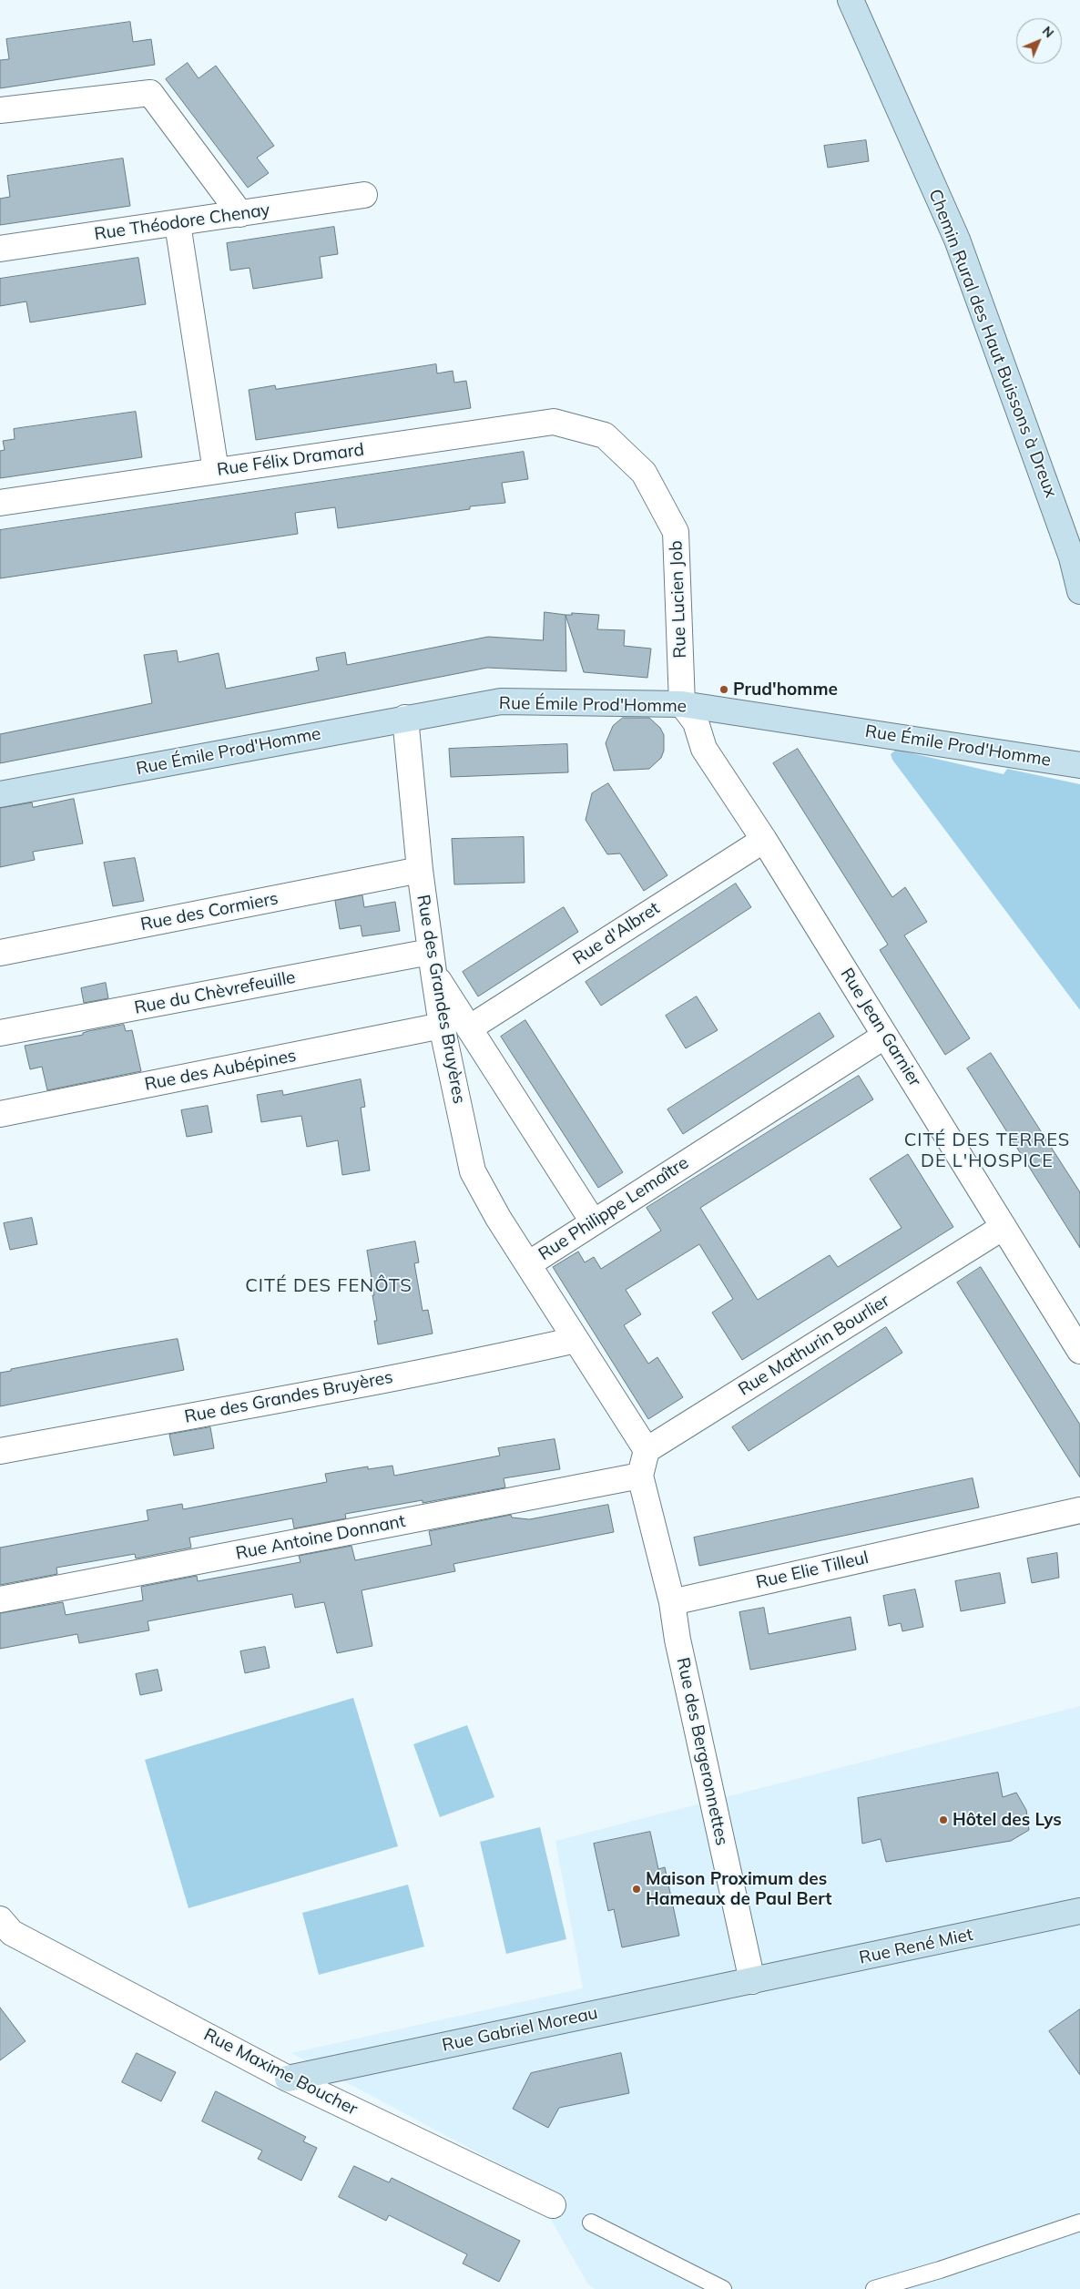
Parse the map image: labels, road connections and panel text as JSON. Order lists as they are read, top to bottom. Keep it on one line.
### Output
{"streets":{"street":["Rue Théodore Chenay","Chemin Rural des Haut Buissons à Dreux","Rue Félix Dramard","Rue Lucien Job","Rue Émile Prod'Homme","Rue des Cormiers","Rue d'Albret","Rue du Chèvrefeuille","Rue des Grandes Bruyères","Rue Jean Garnier","Rue des Aubépines","Rue Philippe Lemaître","Rue Mathurin Bourlier","Rue Antoine Donnant","Rue Elie Tilleul","Rue des Bergeronnettes","Rue René Miet","Rue Gabriel Moreau","Rue Maxime Boucher"]},"crossings":[["Rue Félix Dramard","Rue Lucien Job"],["Rue Lucien Job","Rue Émile Prod'Homme"],["Rue Lucien Job","Rue Jean Garnier"],["Rue Émile Prod'Homme","Rue des Grandes Bruyères"],["Rue Émile Prod'Homme","Rue Jean Garnier"],["Rue des Cormiers","Rue des Grandes Bruyères"],["Rue d'Albret","Rue Jean Garnier"],["Rue du Chèvrefeuille","Rue des Grandes Bruyères"],["Rue des Grandes Bruyères","Rue des Aubépines"],["Rue des Grandes Bruyères","Rue Philippe Lemaître"],["Rue Jean Garnier","Rue Philippe Lemaître"],["Rue Jean Garnier","Rue Mathurin Bourlier"],["Rue Philippe Lemaître","Rue Mathurin Bourlier"],["Rue Elie Tilleul","Rue des Bergeronnettes"],["Rue des Bergeronnettes","Rue René Miet"],["Rue des Bergeronnettes","Rue Gabriel Moreau"],["Rue René Miet","Rue Gabriel Moreau"],["Rue Gabriel Moreau","Rue Maxime Boucher"]],"districts":["CITÉ DES TERRES DE L'HOSPICE","CITÉ DES FENÔTS"],"places":["Prud'homme","Hôtel des Lys","Maison Proximum des Hameaux de Paul Bert"],"north":"top right"}
